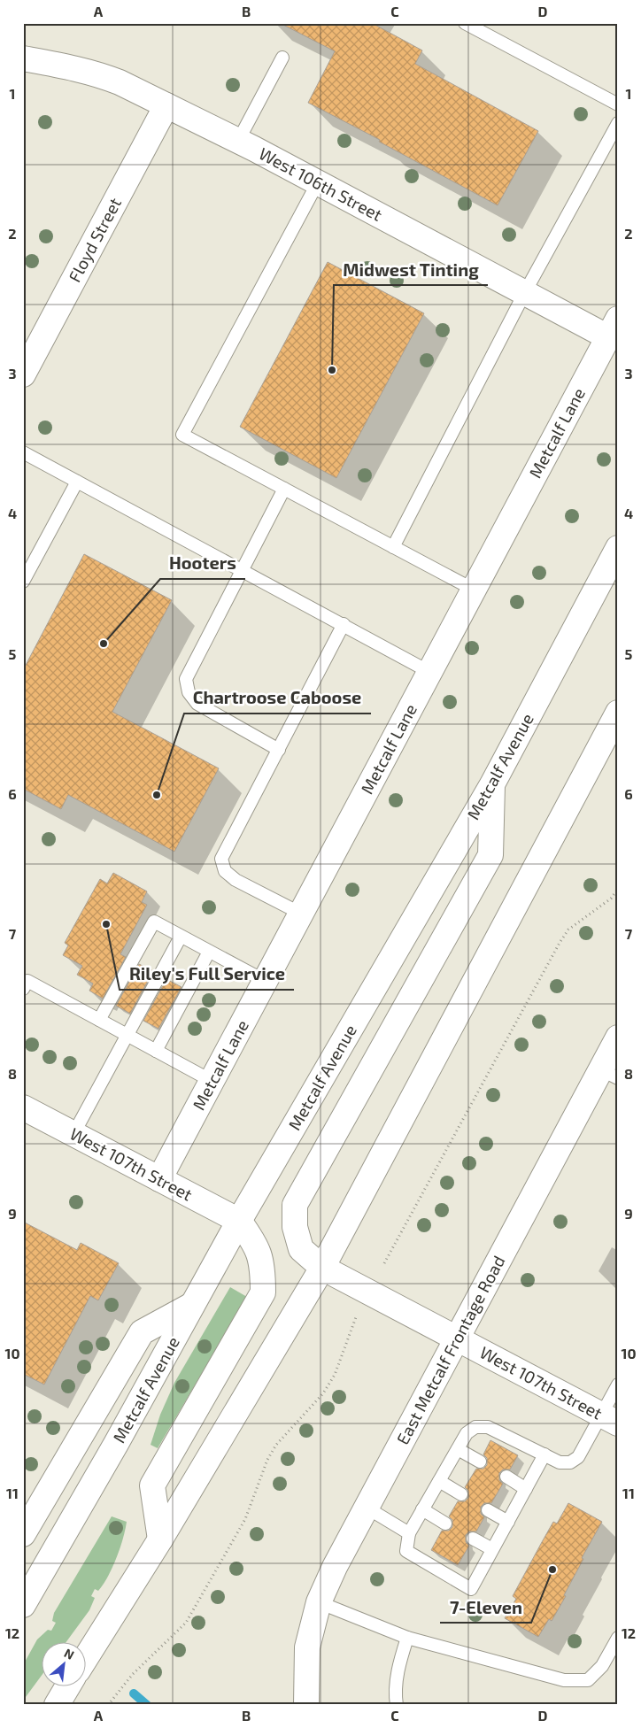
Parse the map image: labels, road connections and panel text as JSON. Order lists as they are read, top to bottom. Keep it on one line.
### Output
{"streets":{"main road":["West 106th Street","Floyd Street","Metcalf Lane","Metcalf Avenue","West 107th Street","East Metcalf Frontage Road"]},"crossings":[["West 106th Street","Floyd Street"],["West 106th Street","Metcalf Lane"],["Metcalf Lane","West 107th Street"],["Metcalf Avenue","West 107th Street"],["West 107th Street","East Metcalf Frontage Road"]],"places":["Midwest Tinting","Hooters","Chartroose Caboose","Riley's Full Service","7-Eleven"],"north":"top right","grid":{"columns":["A","B","C","D"],"rows":["1","2","3","4","5","6","7","8","9","10","11","12"]}}
